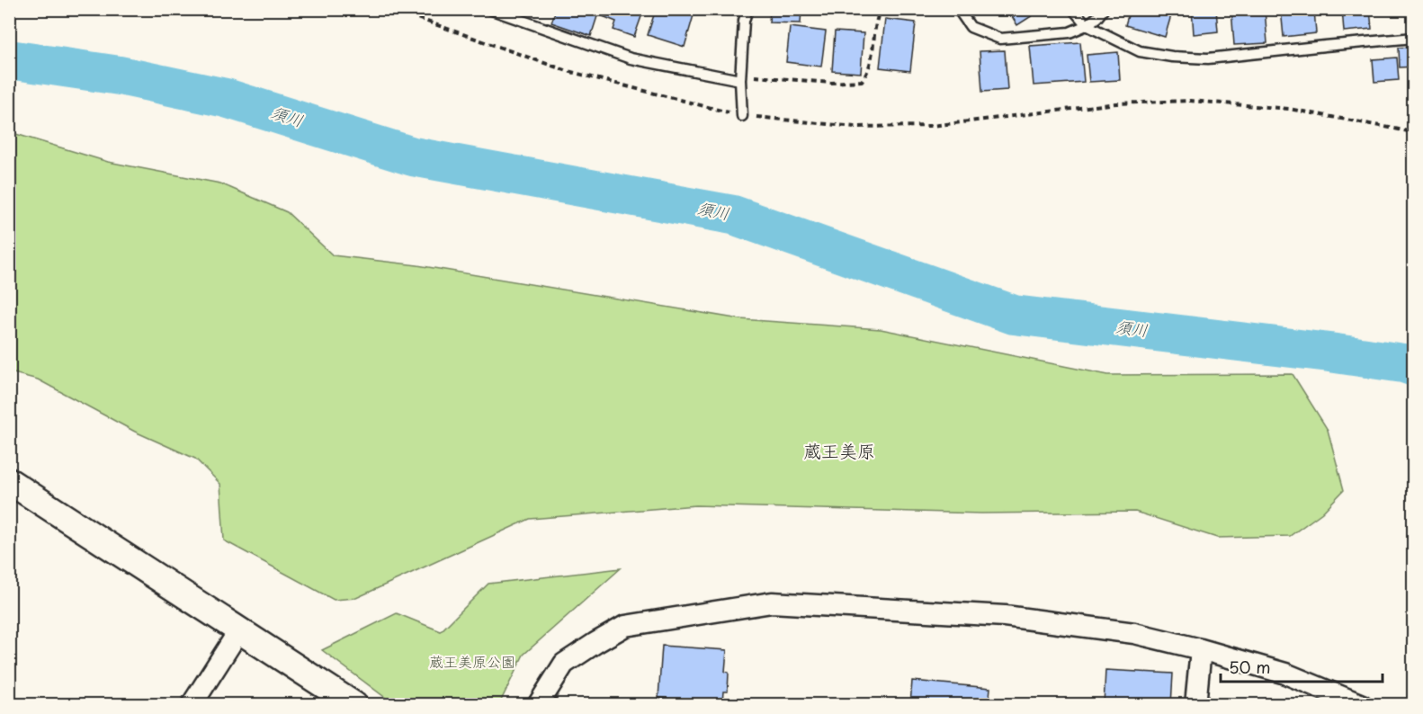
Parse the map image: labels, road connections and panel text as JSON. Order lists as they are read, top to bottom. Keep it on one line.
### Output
{"districts":["蔵王美原"],"water":["須川"],"parks":["蔵王美原公園"],"scale_bar":"50 m"}
